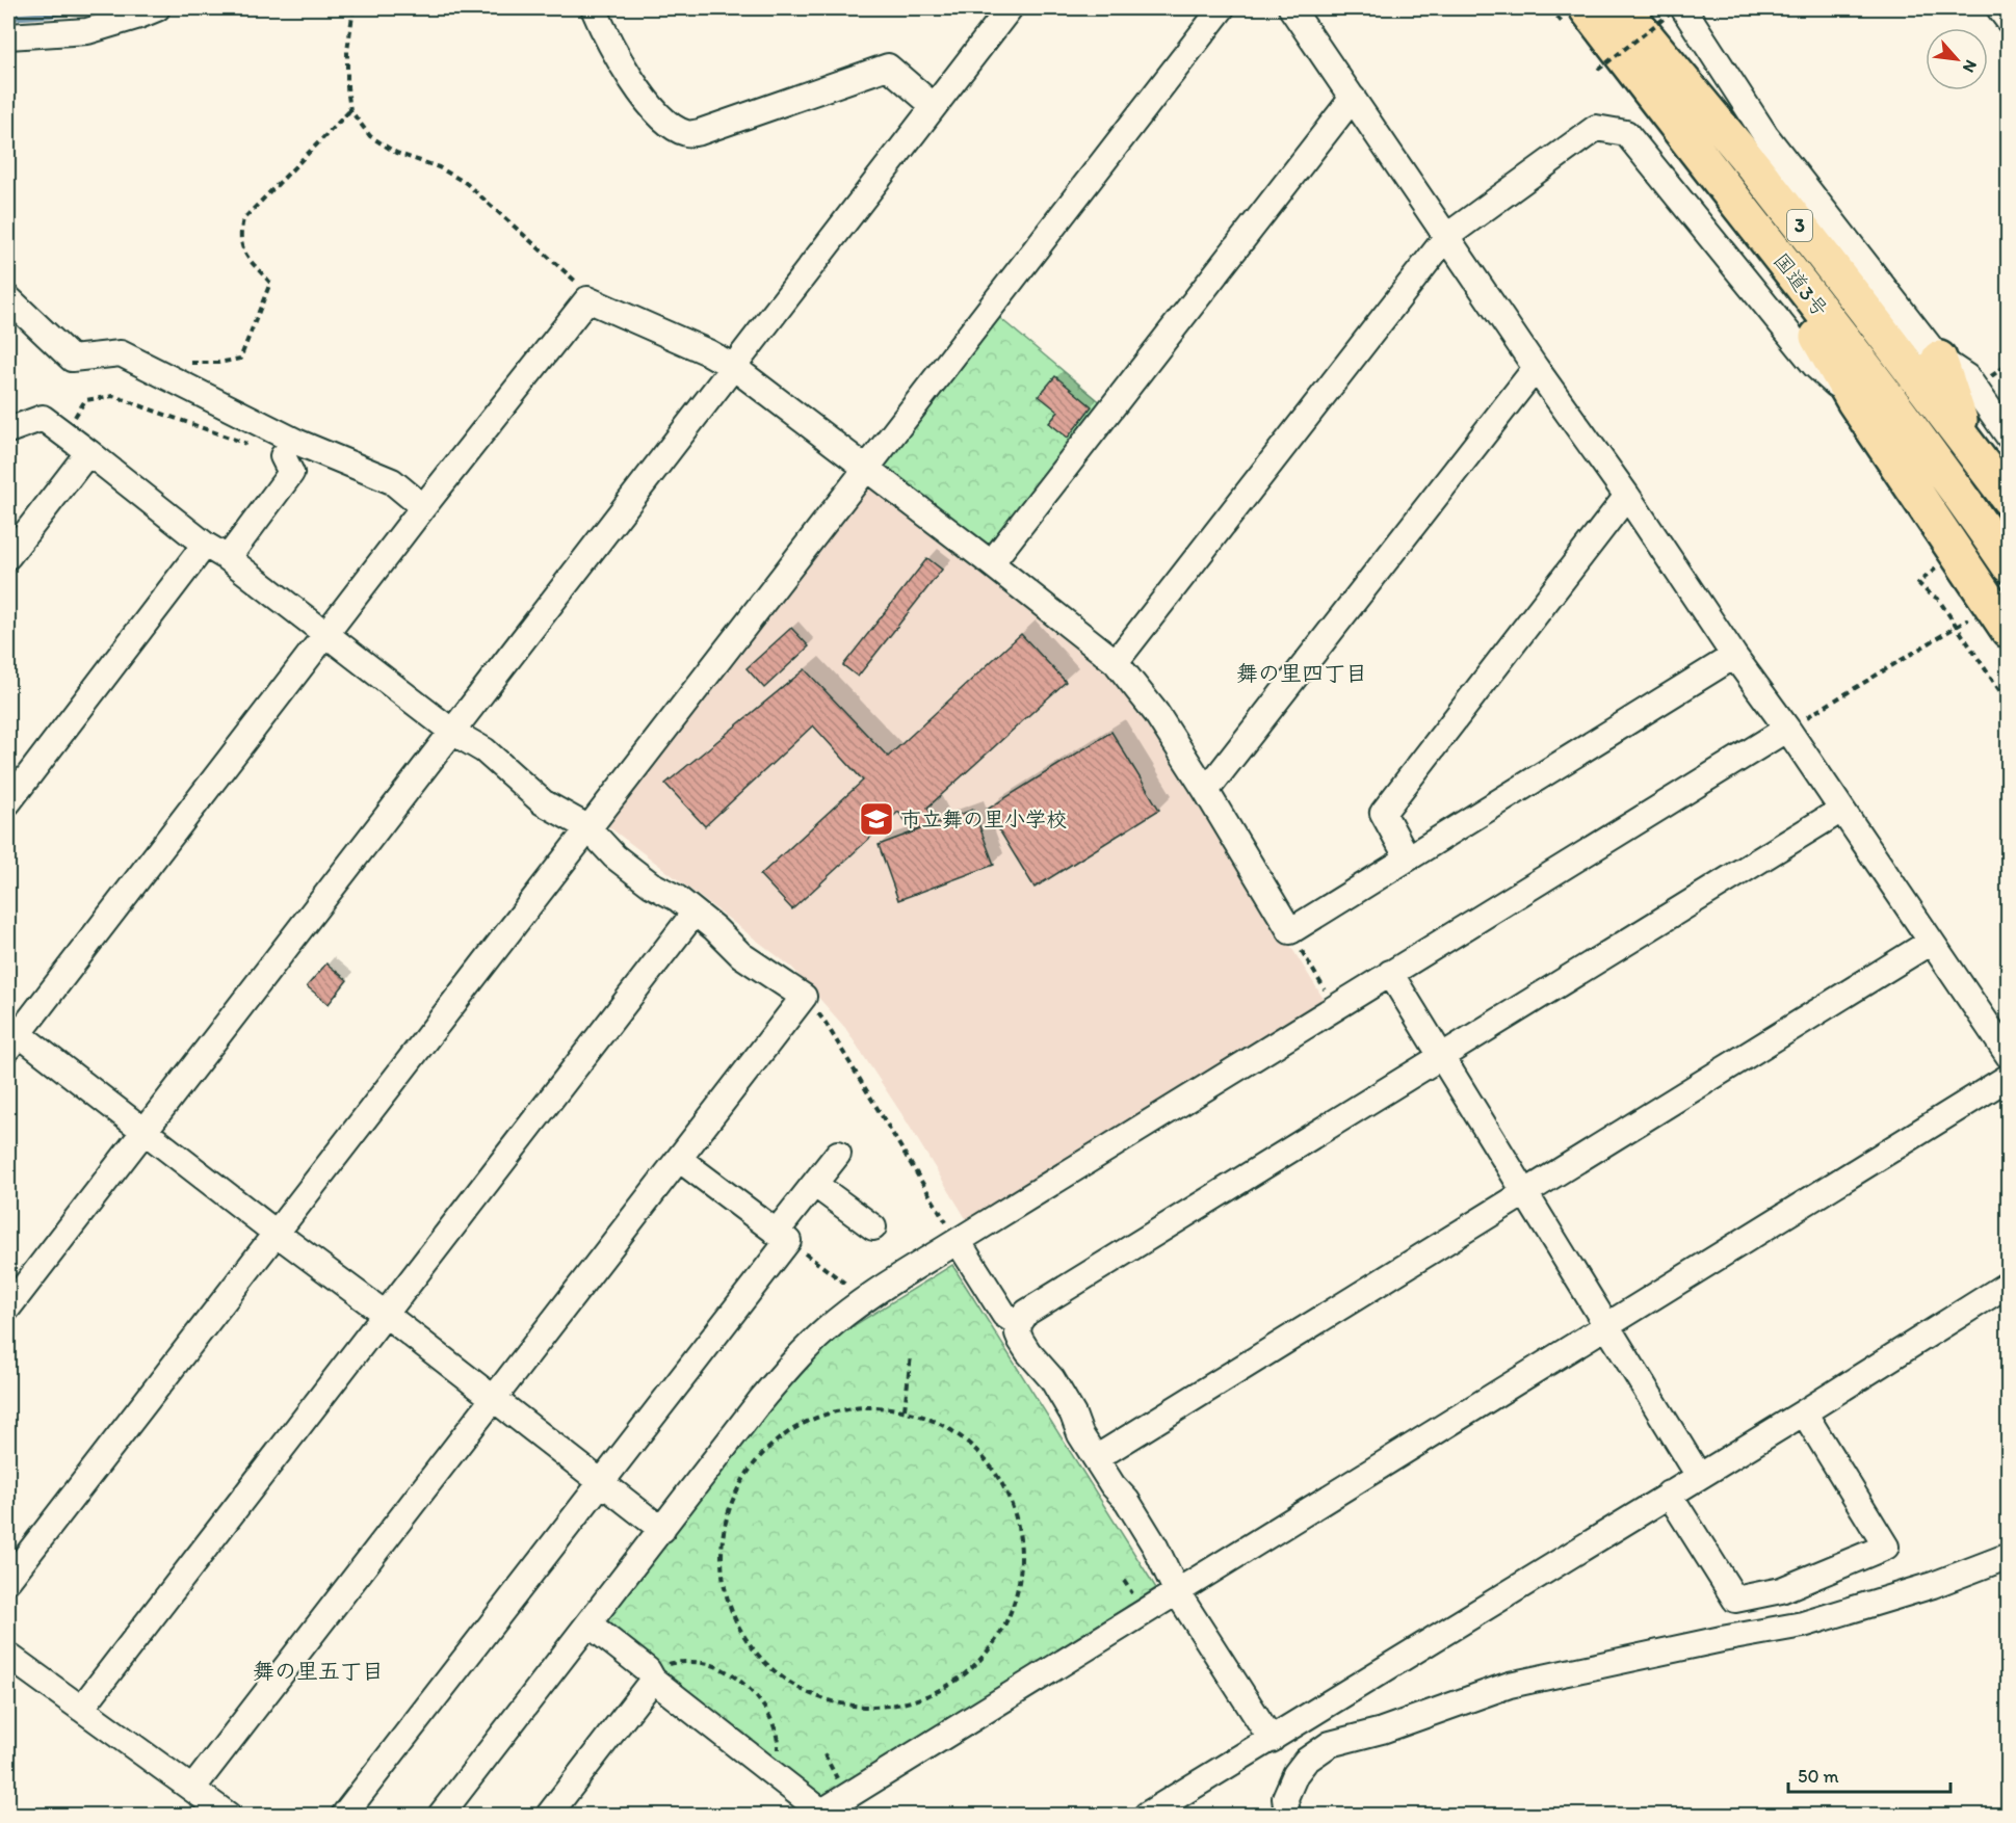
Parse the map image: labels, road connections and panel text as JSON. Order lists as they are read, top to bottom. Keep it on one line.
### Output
{"streets":{"highway":["3","国道3号"]},"districts":["舞の里四丁目","舞の里五丁目"],"places":{"school or university":["市立舞の里小学校"]},"scale_bar":"50 m","north":"bottom right"}
